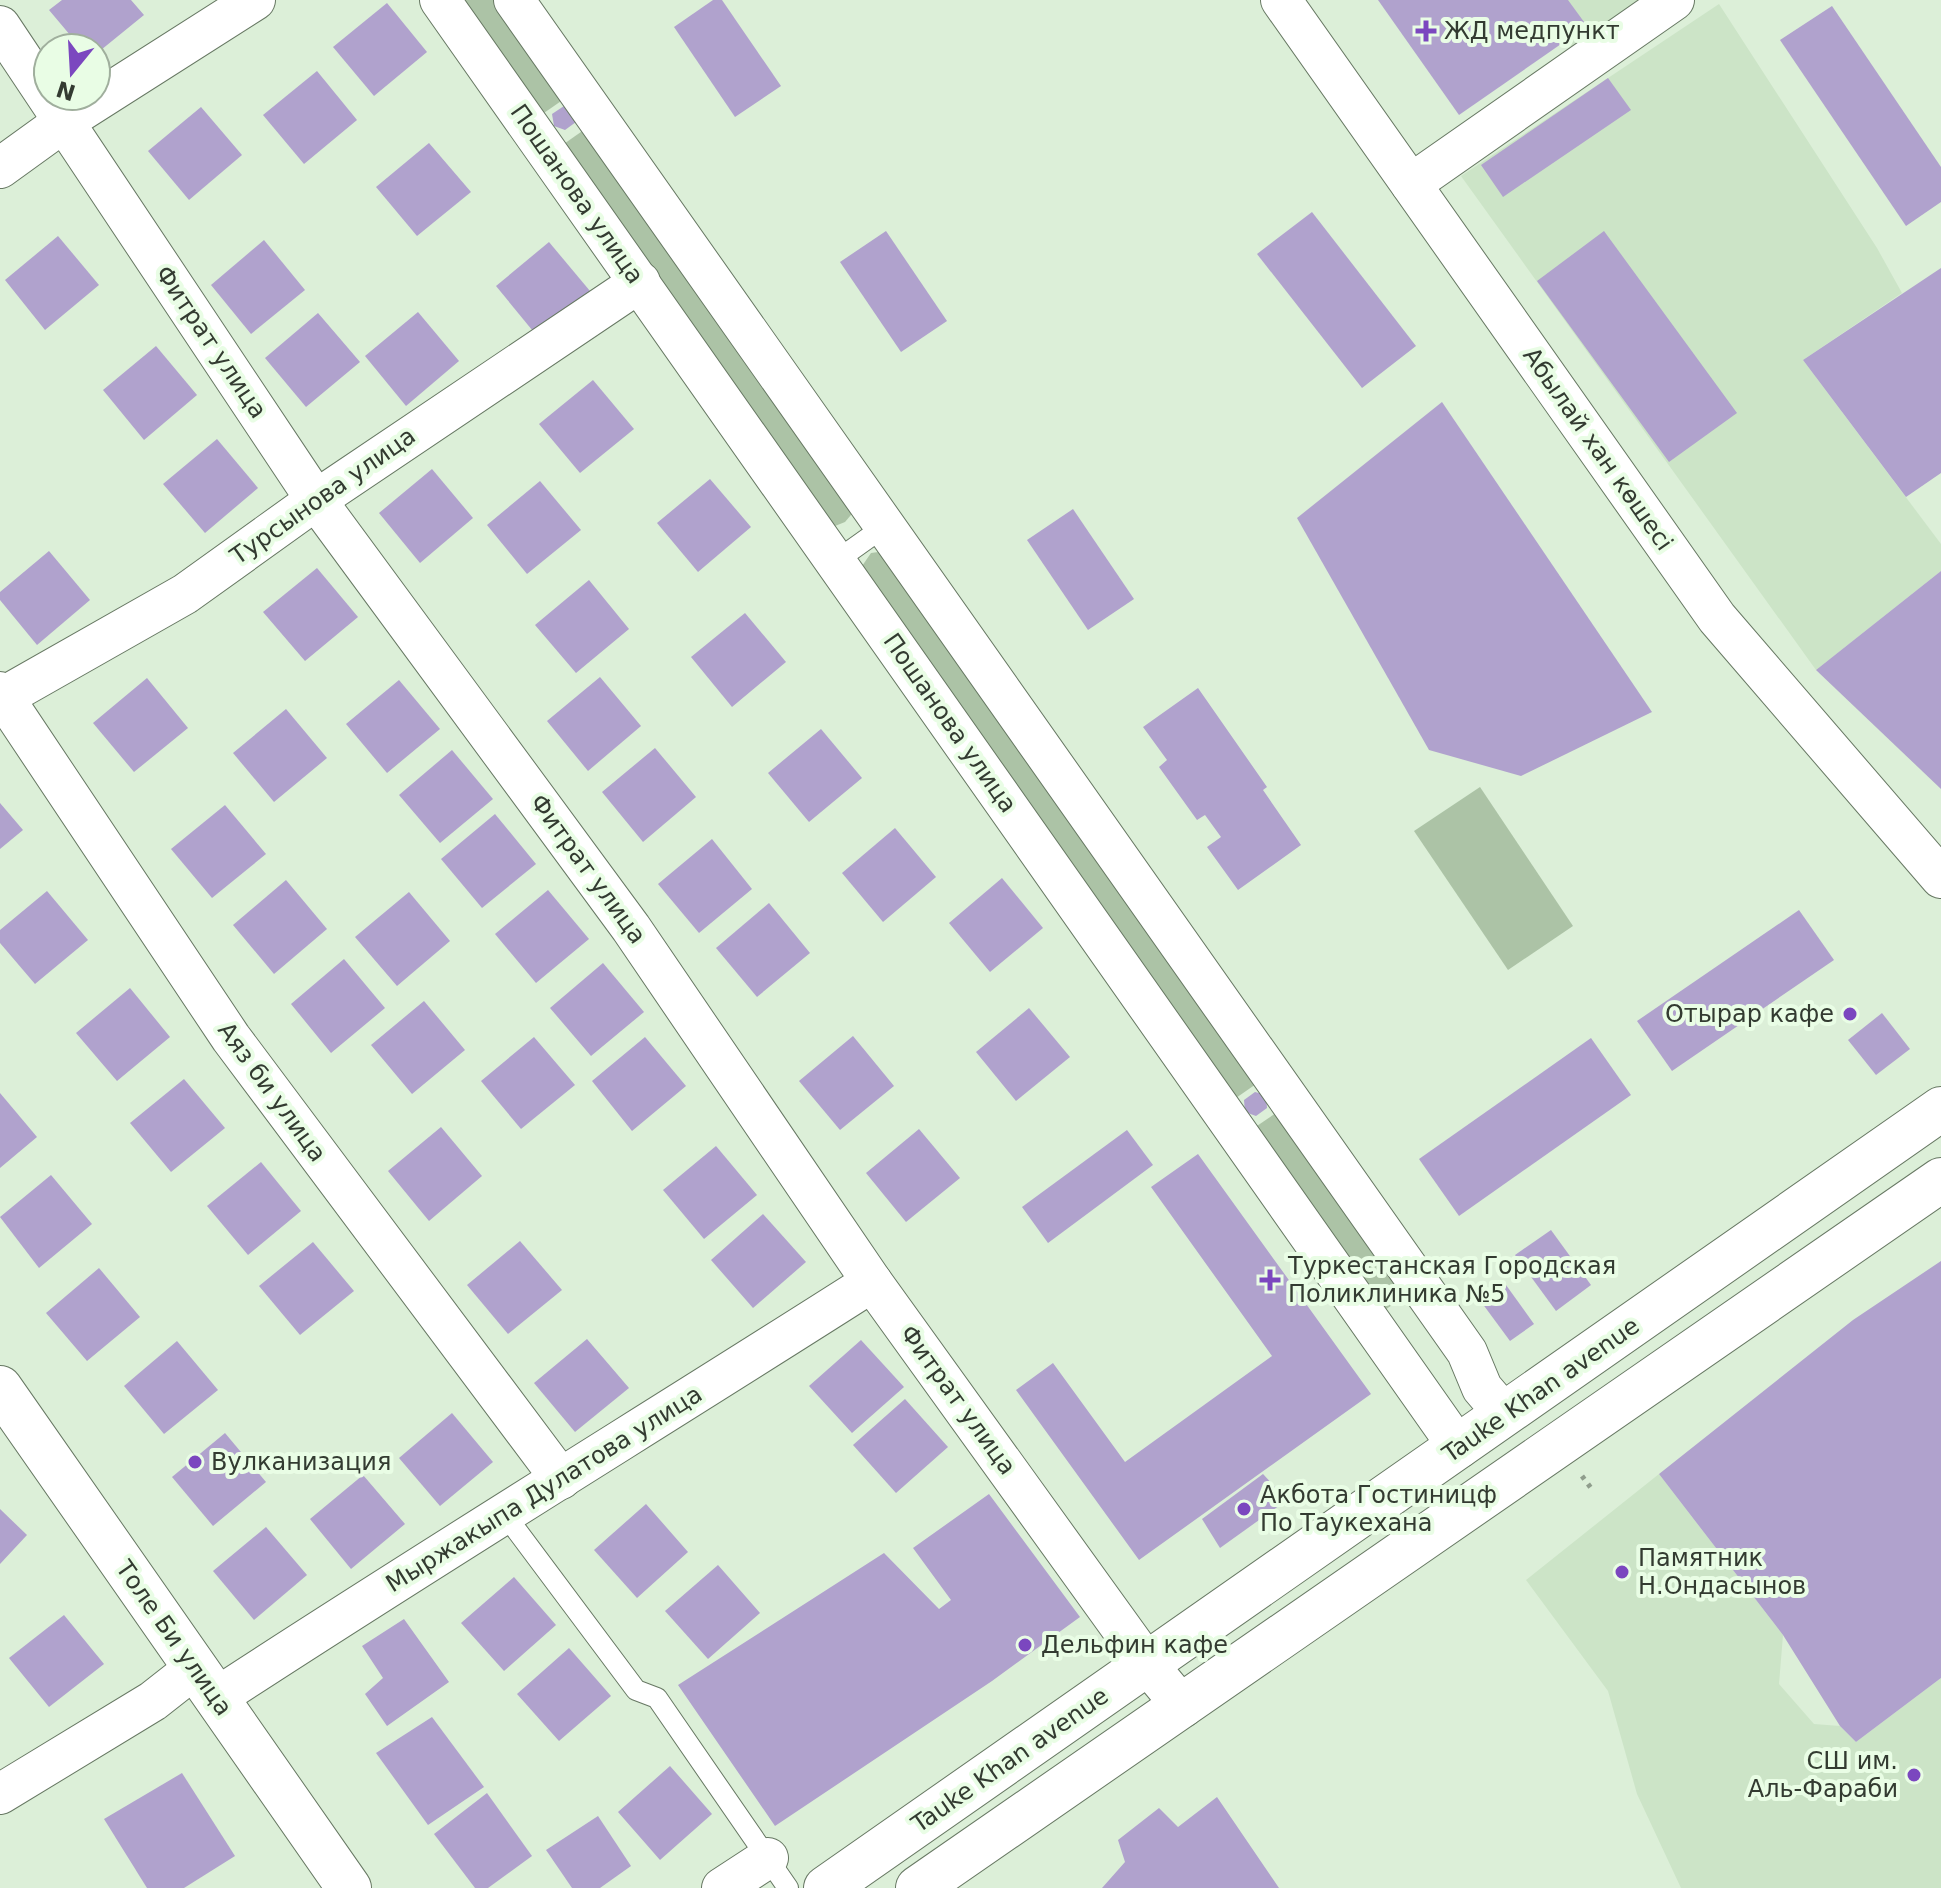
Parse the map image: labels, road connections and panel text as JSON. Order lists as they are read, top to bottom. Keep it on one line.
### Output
{"streets":{"street":["Пошанова улица","Фитрат улица","Абылай хан көшесі","Турсынова улица","Аяз би улица","Tauke Khan avenue","Мыржакыпа Дулатова улица","Толе Би улица"]},"crossings":[["Пошанова улица","Турсынова улица"],["Пошанова улица","Tauke Khan avenue"],["Фитрат улица","Турсынова улица"],["Фитрат улица","Tauke Khan avenue"],["Фитрат улица","Мыржакыпа Дулатова улица"],["Турсынова улица","Аяз би улица"],["Аяз би улица","Мыржакыпа Дулатова улица"],["Мыржакыпа Дулатова улица","Толе Би улица"]],"places":{"health":["ЖД медпункт","Туркестанская Городская Поликлиника №5"],"other":["Отырар кафе","Вулканизация","Акбота Гостиницф По Таукехана","Памятник Н.Ондасынов","Дельфин кафе","СШ им. Аль-Фараби"]},"north":"bottom"}
